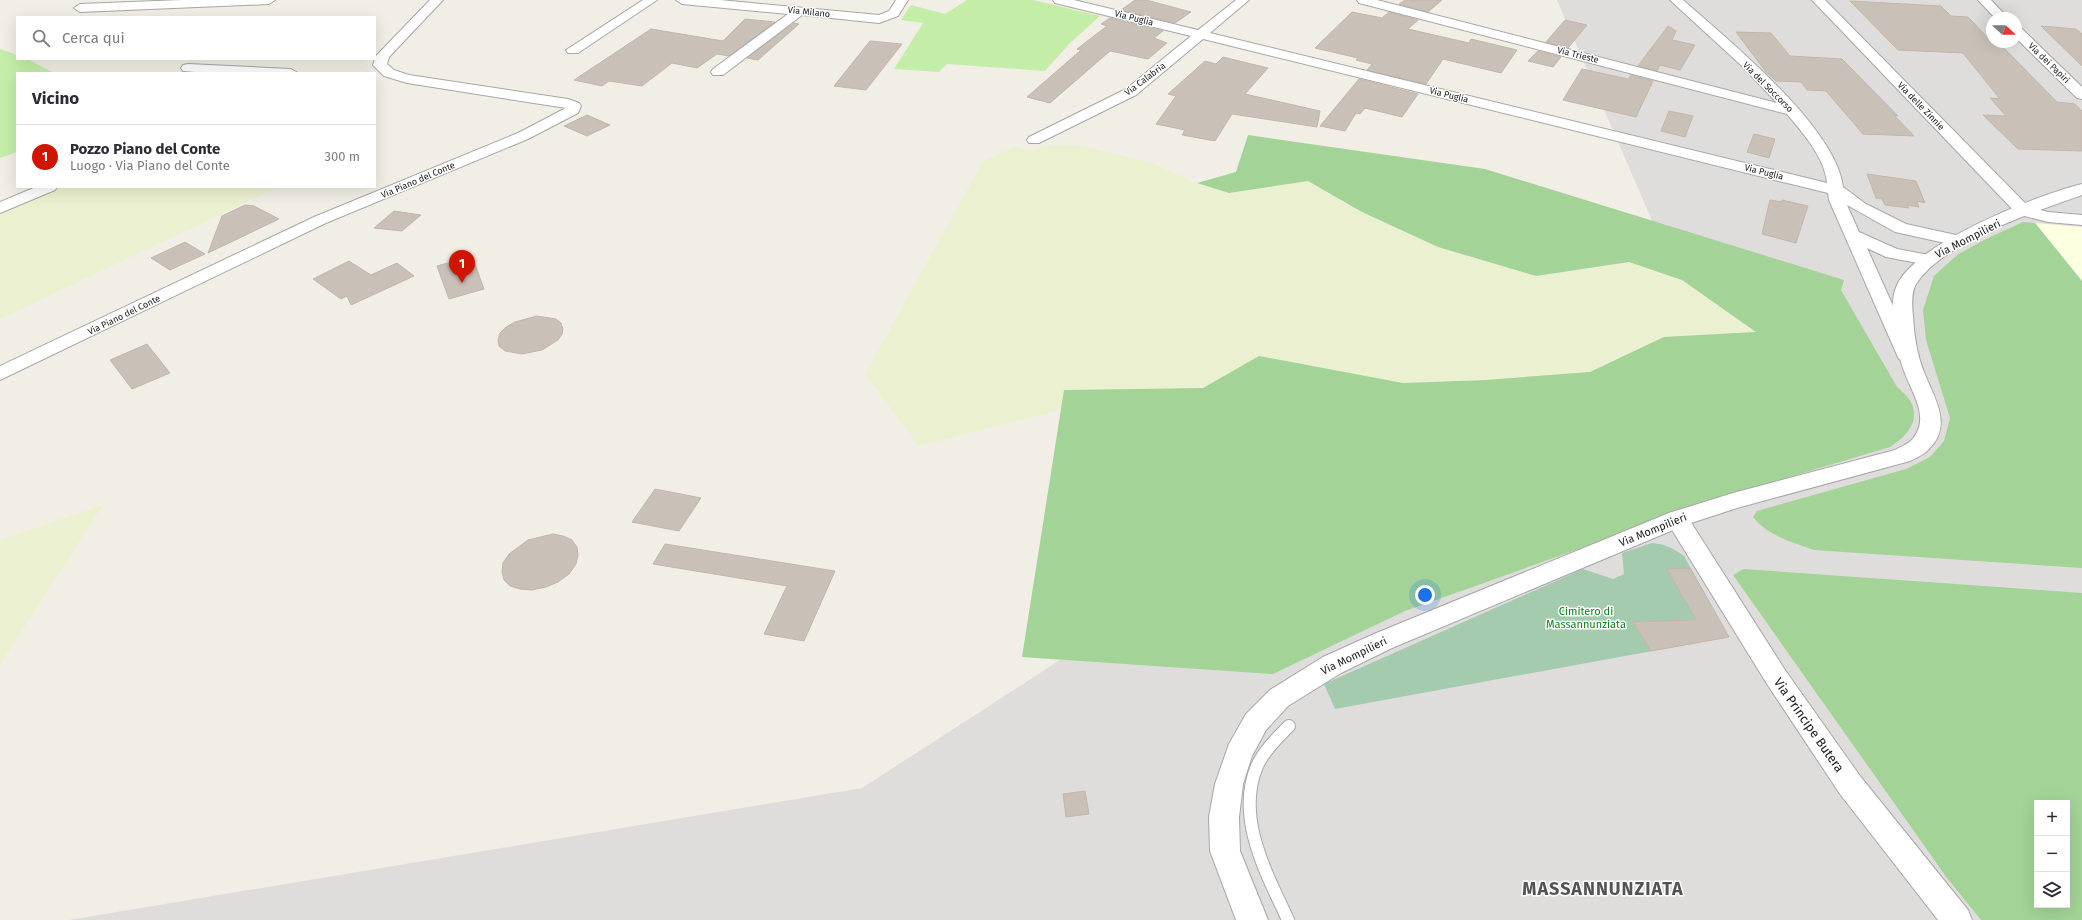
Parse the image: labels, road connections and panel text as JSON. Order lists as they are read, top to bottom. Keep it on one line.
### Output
{"streets":{"street":["Via Milano","Via Puglia","Via Trieste","Via dei Papiri","Via Calabria","Via del Soccorso","Via delle Zinnie","Via Piano del Conte","Via Mompilieri","Via Principe Butera"]},"crossings":[["Via Puglia","Via Calabria"],["Via Puglia","Via del Soccorso"],["Via Trieste","Via del Soccorso"],["Via del Soccorso","Via Mompilieri"],["Via delle Zinnie","Via Mompilieri"],["Via Mompilieri","Via Principe Butera"]],"districts":["MASSANNUNZIATA"],"parks":["Cimitero di Massannunziata"],"north":"right","page":{"search":"Cerca qui","heading":"Vicino","list":[{"mark":"1","name":"Pozzo Piano del Conte","note":"Luogo · Via Piano del Conte","value":"300 m"}],"pins":"1","map_buttons":["+","−"]}}
